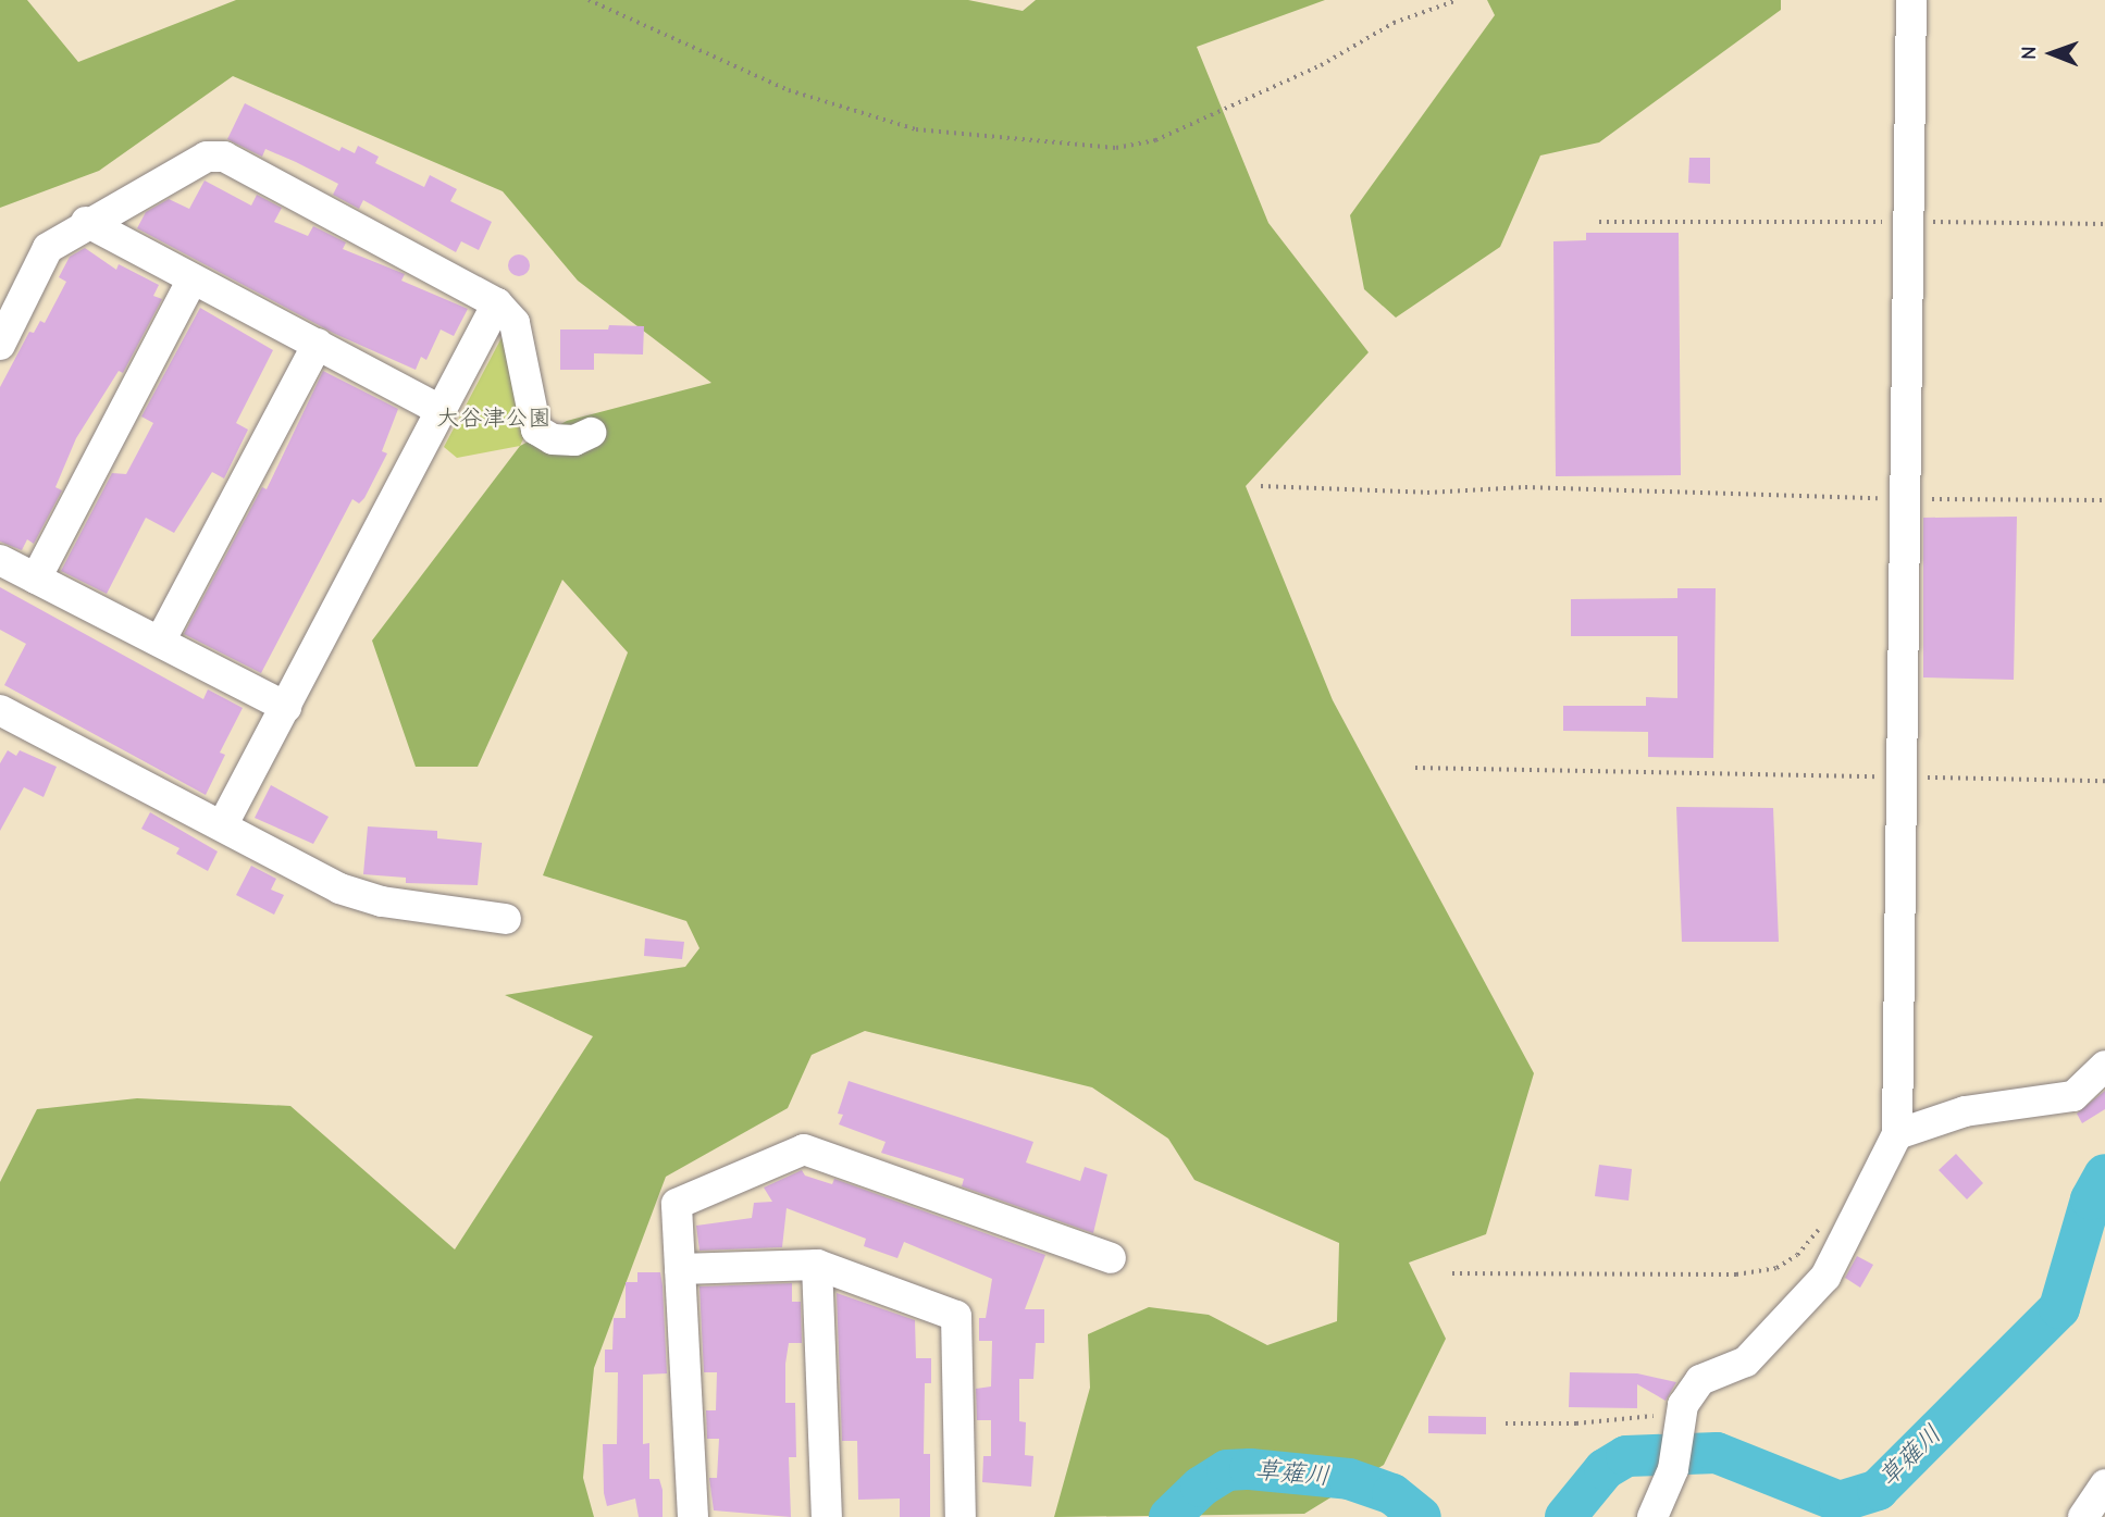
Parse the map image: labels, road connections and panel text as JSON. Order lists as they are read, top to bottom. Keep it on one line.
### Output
{"water":["草薙川"],"parks":["大谷津公園"],"north":"left"}
